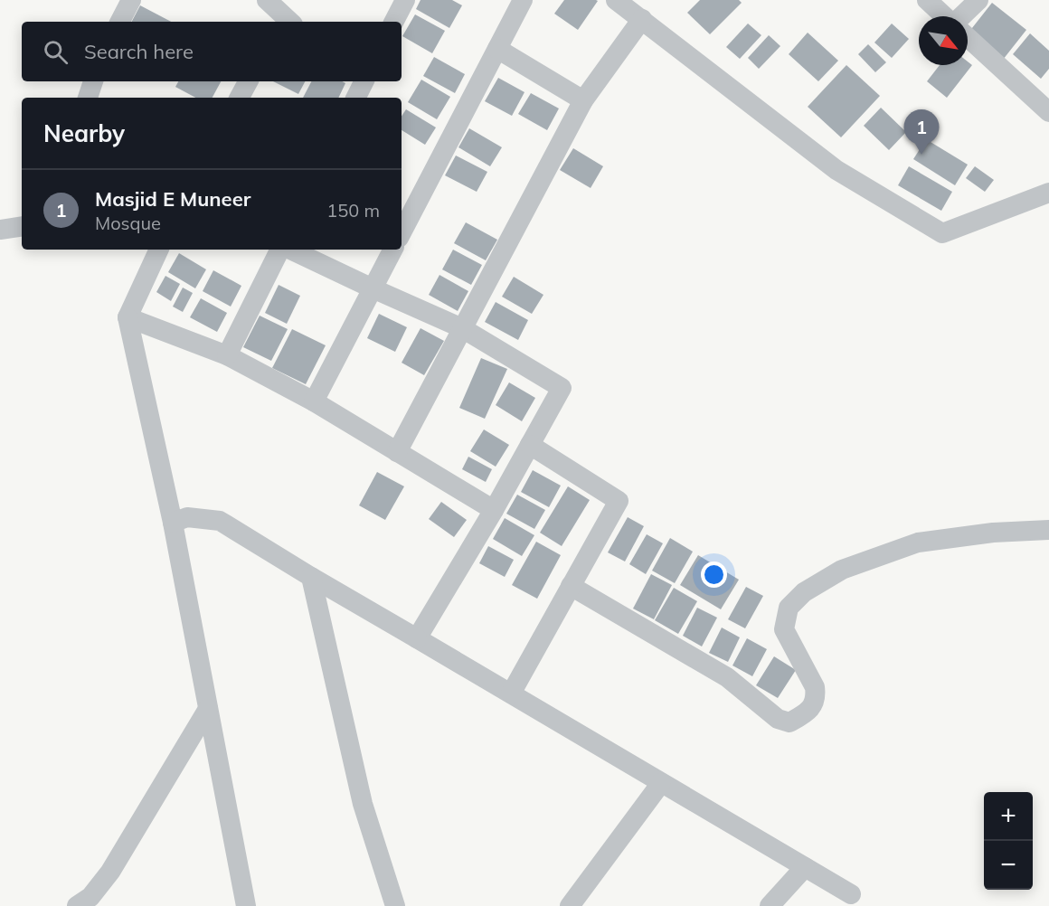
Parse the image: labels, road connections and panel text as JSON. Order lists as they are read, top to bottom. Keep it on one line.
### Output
{"north":"bottom right","page":{"search":"Search here","heading":"Nearby","pins":"1","list":[{"mark":"1","name":"Masjid E Muneer","note":"Mosque","value":"150 m"}],"map_buttons":["+","−"]}}
